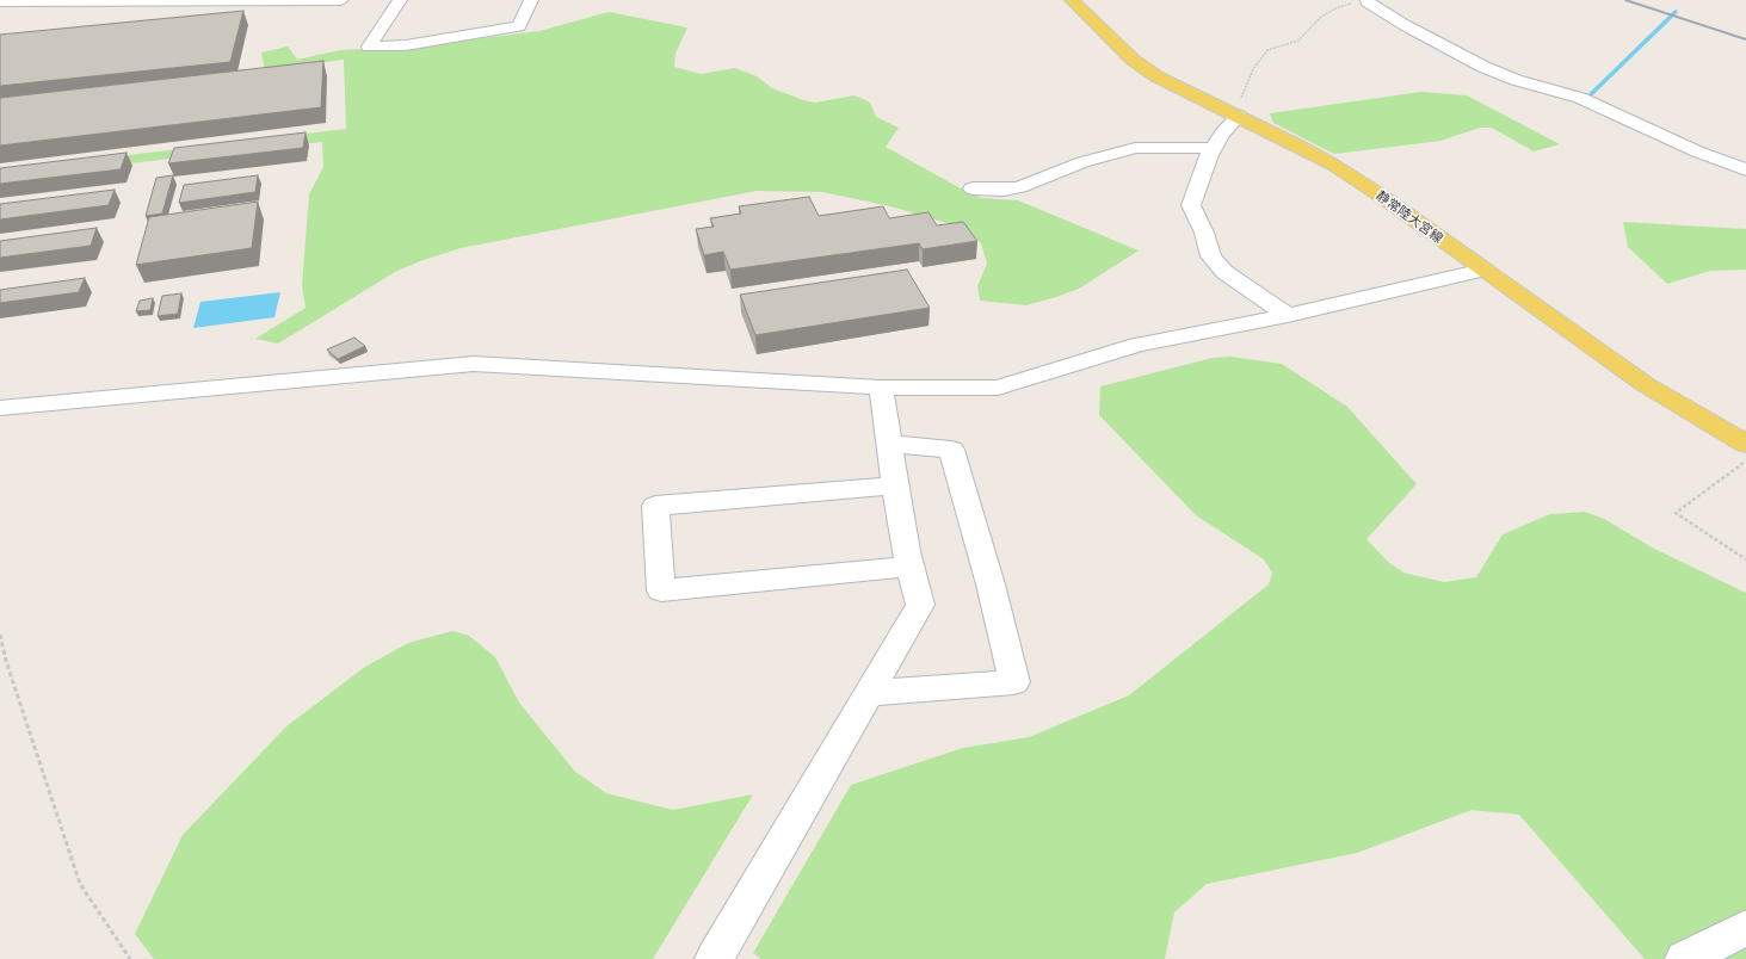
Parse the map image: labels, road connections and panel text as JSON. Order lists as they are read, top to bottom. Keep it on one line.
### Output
{"streets":{"main road":["静常陸大宮線"]}}
